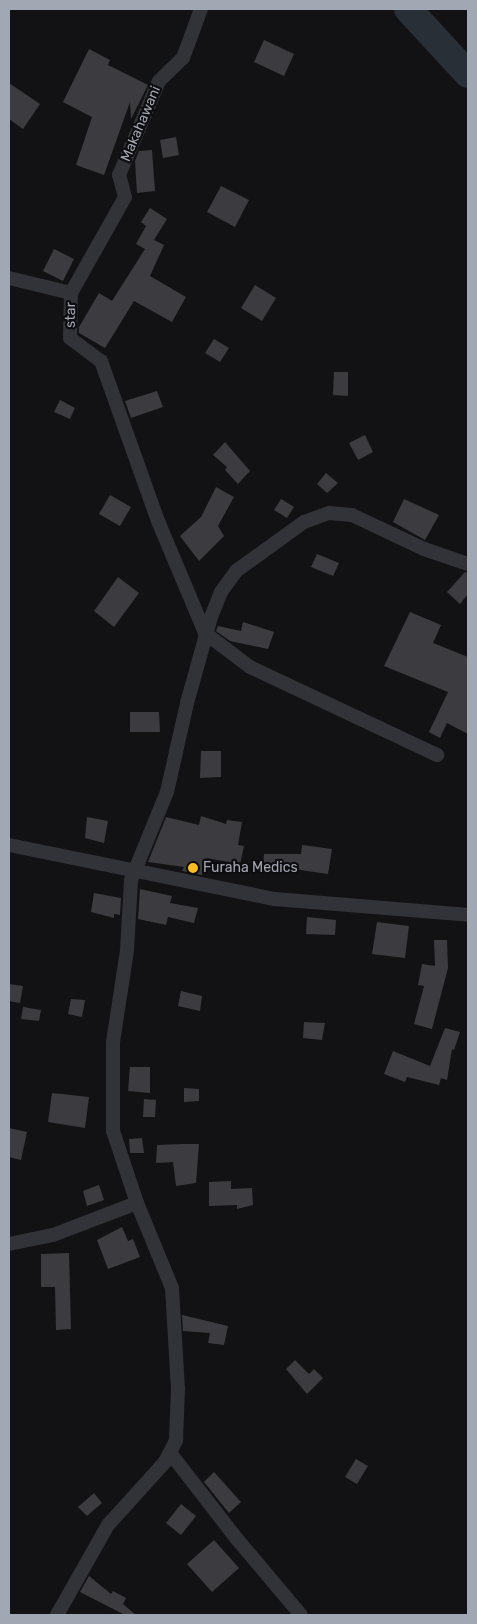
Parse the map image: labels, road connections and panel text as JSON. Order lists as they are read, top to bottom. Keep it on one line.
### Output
{"streets":{"street":["Makahawani","star"]},"crossings":[["Makahawani","star"]],"places":["Furaha Medics"]}
